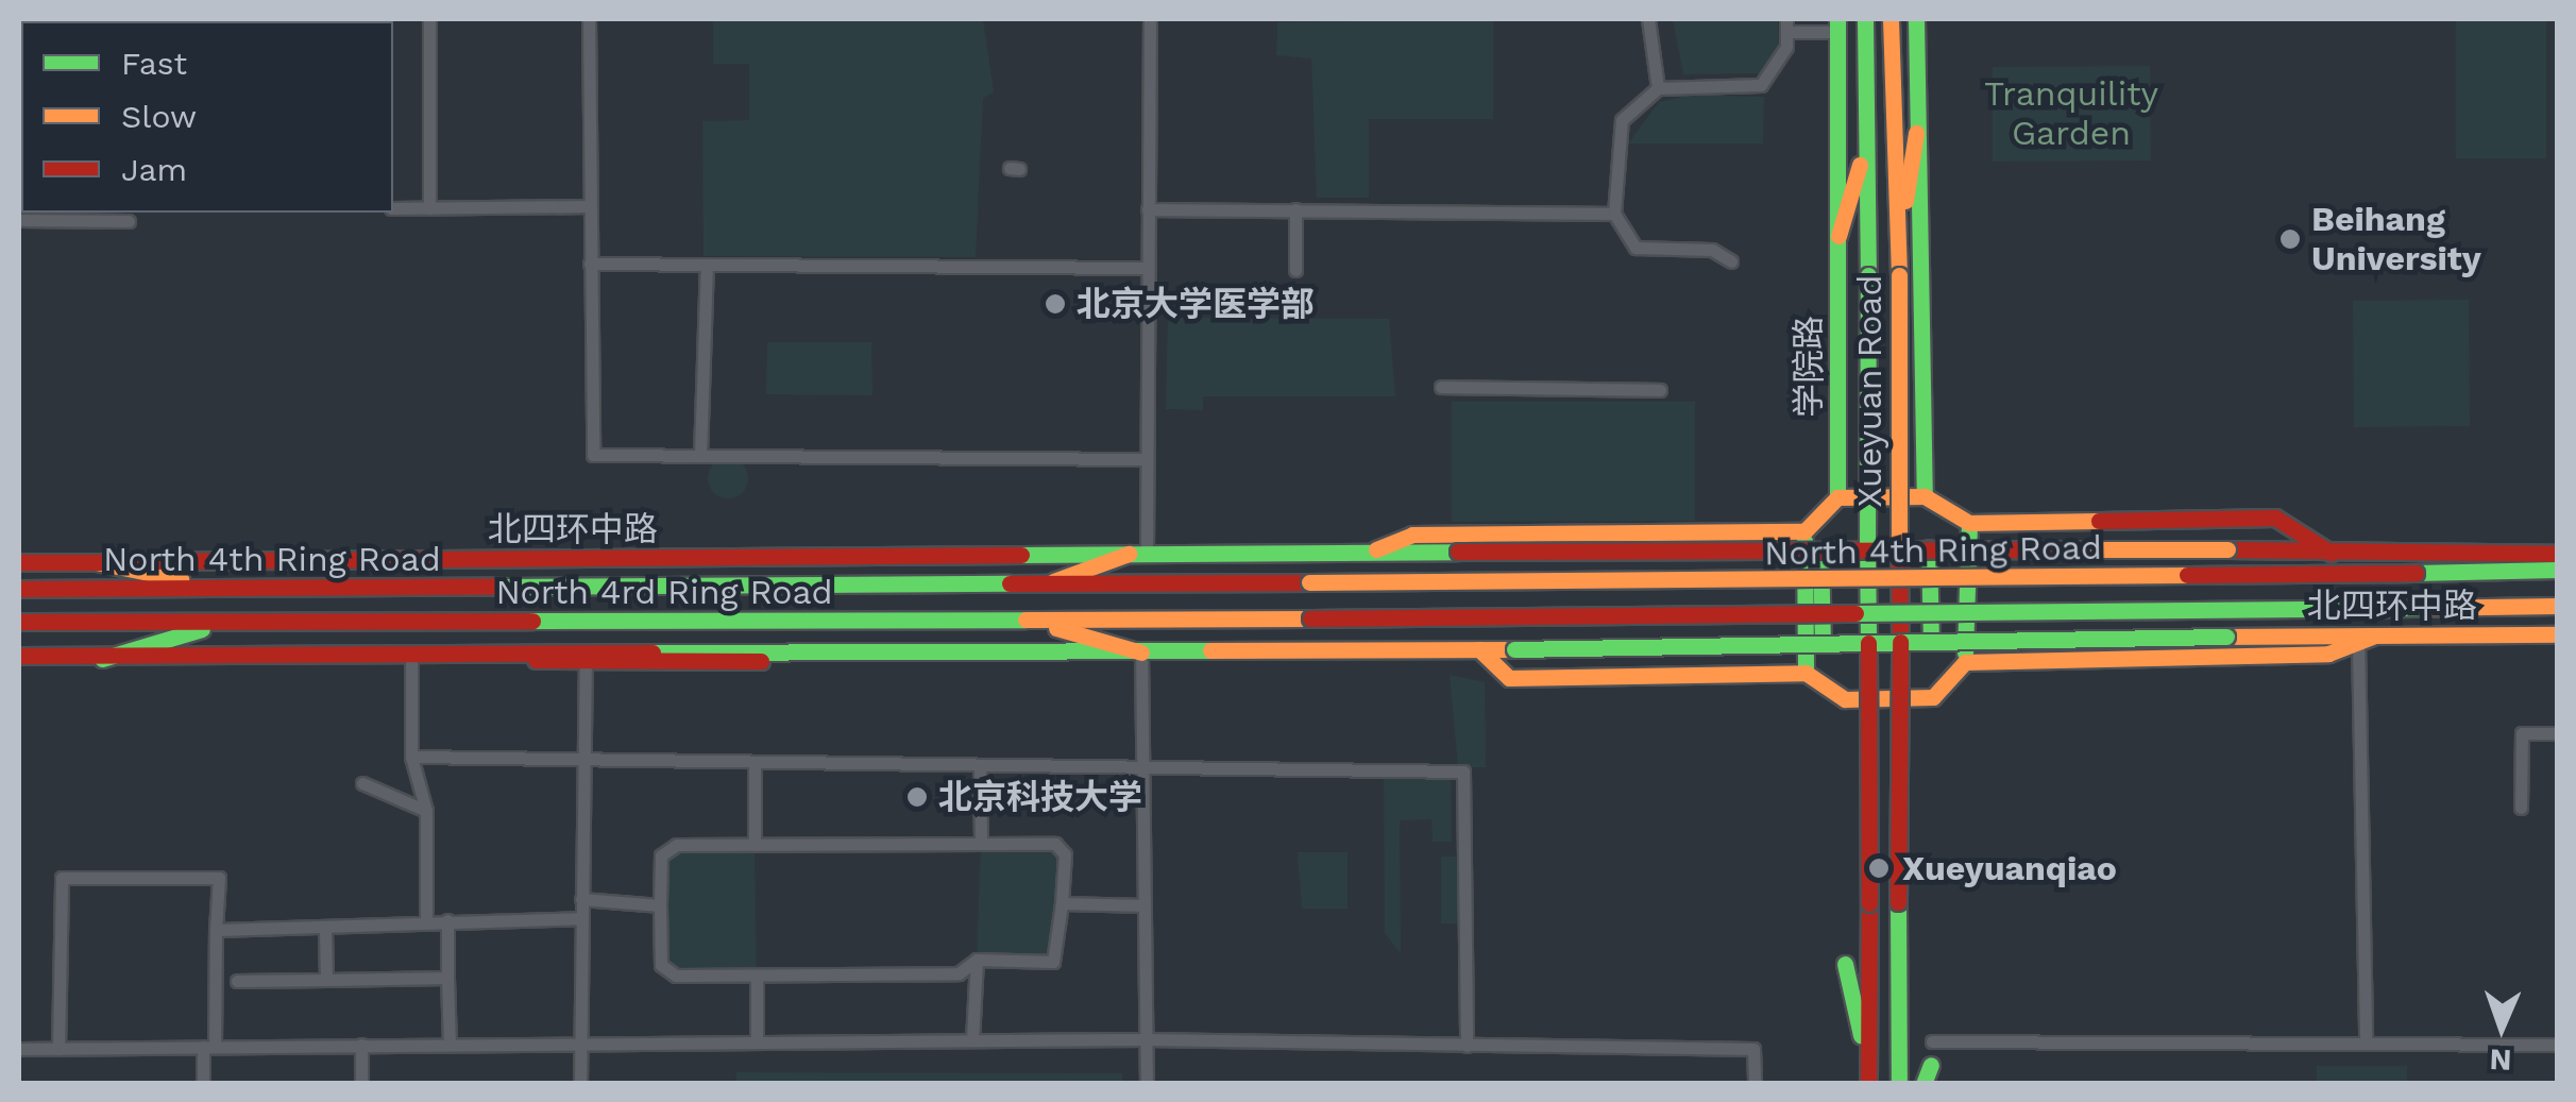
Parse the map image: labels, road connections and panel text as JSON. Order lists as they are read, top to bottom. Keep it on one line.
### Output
{"streets":{"main road":["学院路","Xueyuan Road","北四环中路","North 4th Ring Road","North 4rd Ring Road"]},"crossings":[["学院路","Xueyuan Road"],["Xueyuan Road","North 4th Ring Road"],["北四环中路","North 4th Ring Road"],["North 4th Ring Road","North 4rd Ring Road"]],"parks":["Tranquility Garden"],"places":["Beihang University","北京大学医学部","北京科技大学","Xueyuanqiao"],"legend":["Fast","Slow","Jam"],"north":"bottom"}
